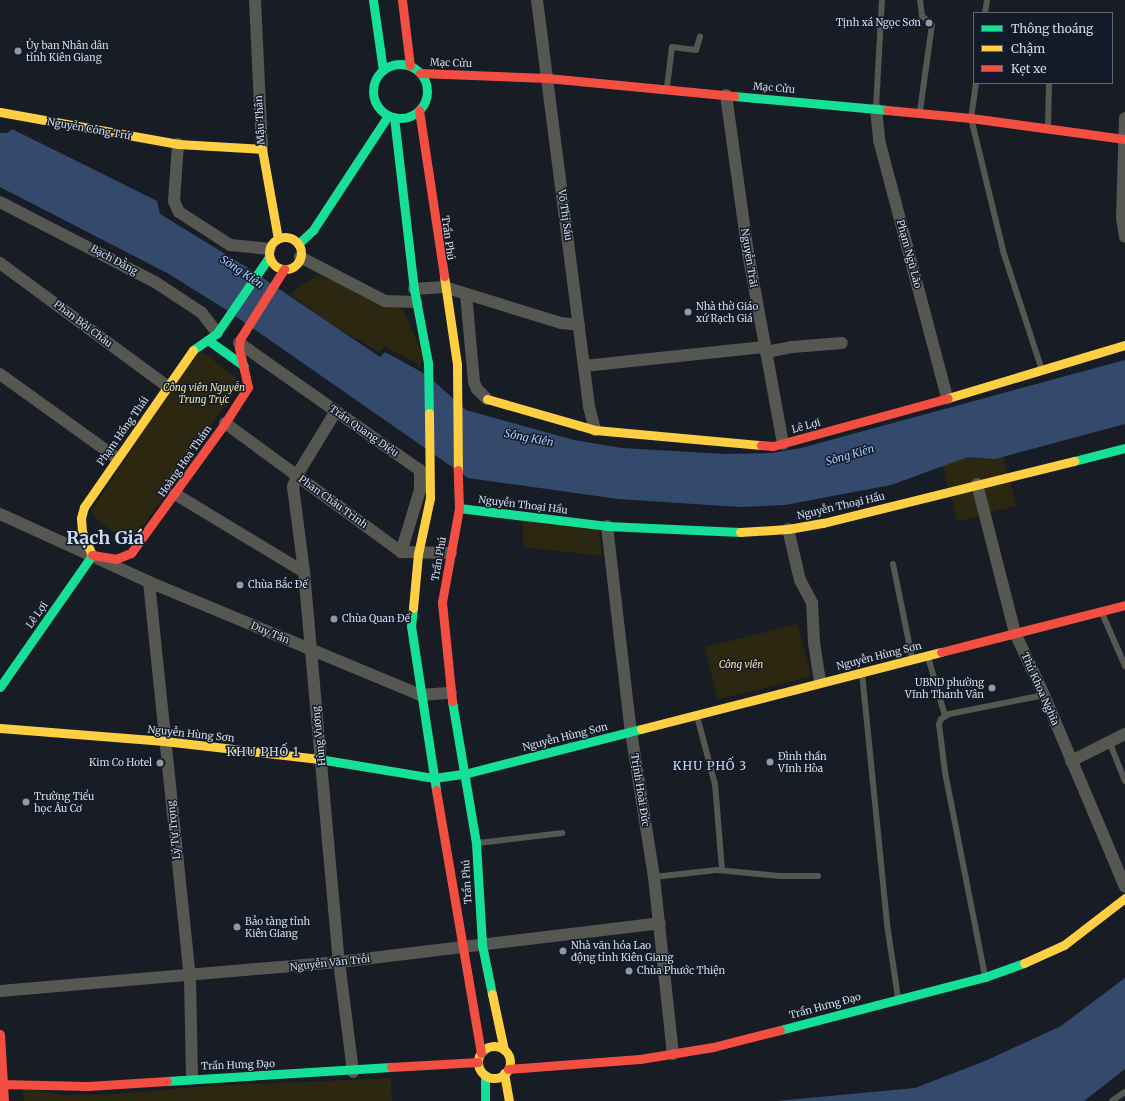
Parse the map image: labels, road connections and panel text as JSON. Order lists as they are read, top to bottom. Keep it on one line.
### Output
{"streets":{"main road":["Mạc Cửu","Mậu Thân","Nguyễn Công Trứ","Trần Phú","Lê Lợi","Phạm Hồng Thái","Hoàng Hoa Thám","Nguyễn Thoại Hầu","Nguyễn Hùng Sơn","Trần Hưng Đạo"],"street":["Võ Thị Sáu","Phạm Ngũ Lão","Nguyễn Trãi","Bạch Đằng","Phan Bội Châu","Trần Quang Diệu","Phan Châu Trinh","Duy Tân","Thủ Khoa Nghĩa","Hùng Vương","Trịnh Hoài Đức","Lý Tự Trọng","Nguyễn Văn Trỗi"]},"crossings":[["Mạc Cửu","Võ Thị Sáu"],["Mạc Cửu","Trần Phú"],["Mạc Cửu","Phạm Ngũ Lão"],["Mạc Cửu","Nguyễn Trãi"],["Mậu Thân","Nguyễn Công Trứ"],["Mậu Thân","Phạm Hồng Thái"],["Võ Thị Sáu","Lê Lợi"],["Trần Phú","Phan Châu Trinh"],["Trần Phú","Nguyễn Thoại Hầu"],["Trần Phú","Duy Tân"],["Trần Phú","Nguyễn Hùng Sơn"],["Trần Phú","Nguyễn Văn Trỗi"],["Trần Phú","Trần Hưng Đạo"],["Phạm Ngũ Lão","Lê Lợi"],["Nguyễn Trãi","Lê Lợi"],["Bạch Đằng","Phạm Hồng Thái"],["Phan Bội Châu","Phạm Hồng Thái"],["Lê Lợi","Phạm Hồng Thái"],["Lê Lợi","Hoàng Hoa Thám"],["Lê Lợi","Duy Tân"],["Phạm Hồng Thái","Hoàng Hoa Thám"],["Phạm Hồng Thái","Duy Tân"],["Trần Quang Diệu","Hoàng Hoa Thám"],["Trần Quang Diệu","Phan Châu Trinh"],["Trần Quang Diệu","Hùng Vương"],["Hoàng Hoa Thám","Phan Châu Trinh"],["Hoàng Hoa Thám","Duy Tân"],["Phan Châu Trinh","Hùng Vương"],["Nguyễn Thoại Hầu","Thủ Khoa Nghĩa"],["Nguyễn Thoại Hầu","Trịnh Hoài Đức"],["Duy Tân","Hùng Vương"],["Duy Tân","Lý Tự Trọng"],["Nguyễn Hùng Sơn","Thủ Khoa Nghĩa"],["Nguyễn Hùng Sơn","Hùng Vương"],["Nguyễn Hùng Sơn","Trịnh Hoài Đức"],["Nguyễn Hùng Sơn","Lý Tự Trọng"],["Hùng Vương","Nguyễn Văn Trỗi"],["Hùng Vương","Trần Hưng Đạo"],["Trịnh Hoài Đức","Nguyễn Văn Trỗi"],["Trịnh Hoài Đức","Trần Hưng Đạo"],["Lý Tự Trọng","Nguyễn Văn Trỗi"],["Lý Tự Trọng","Trần Hưng Đạo"]],"districts":["Rạch Giá","KHU PHỐ 1","KHU PHỐ 3"],"water":["Sông Kiên"],"parks":["Công viên Nguyễn Trung Trực","Công viên"],"places":["Tịnh xá Ngọc Sơn","Ủy ban Nhân dân tỉnh Kiên Giang","Nhà thờ Giáo xứ Rạch Giá","Chùa Bắc Đế","Chùa Quan Đế","UBND phường Vĩnh Thanh Vân","Đình thần Vĩnh Hòa","Kim Co Hotel","Trường Tiểu học Âu Cơ","Bảo tàng tỉnh Kiên Giang","Nhà văn hóa Lao động tỉnh Kiên Giang","Chùa Phước Thiện"],"legend":["Thông thoáng","Chậm","Kẹt xe"]}
